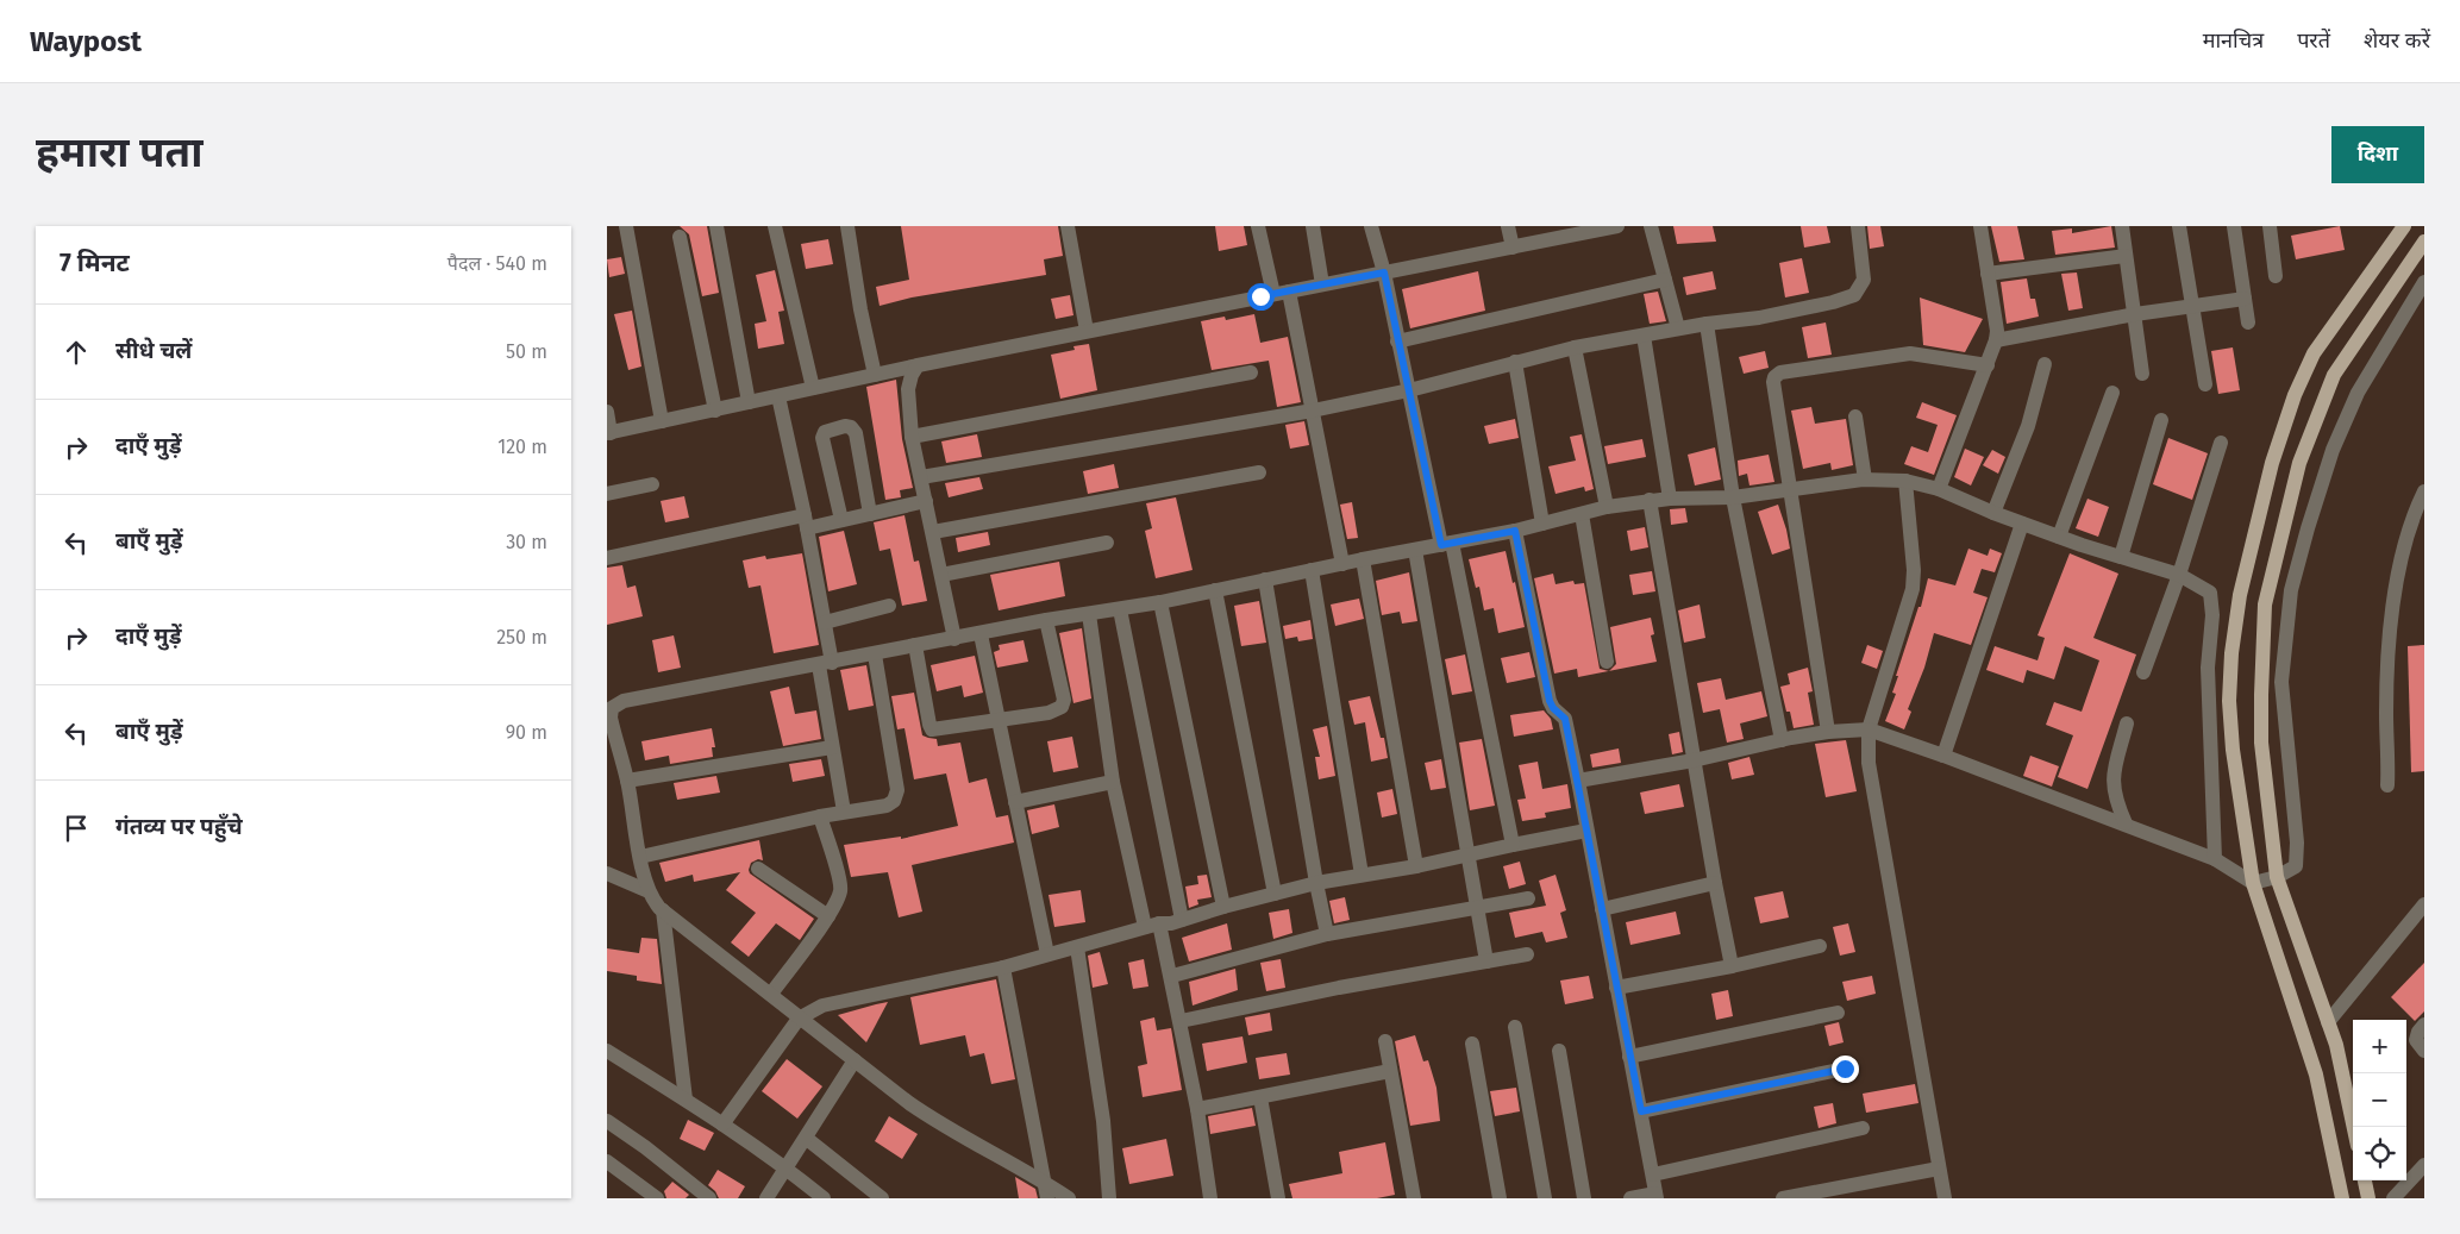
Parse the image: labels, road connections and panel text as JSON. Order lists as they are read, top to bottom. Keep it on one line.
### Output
{"page":{"header":"Waypost","nav":["मानचित्र","परतें","शेयर करें"],"buttons":"दिशा","title":"हमारा पता","heading":["7 मिनट","पैदल · 540 m"],"list":[["सीधे चलें","50 m"],["दाएँ मुड़ें","120 m"],["बाएँ मुड़ें","30 m"],["दाएँ मुड़ें","250 m"],["बाएँ मुड़ें","90 m"],"गंतव्य पर पहुँचे"],"map_buttons":["+","−"]}}
